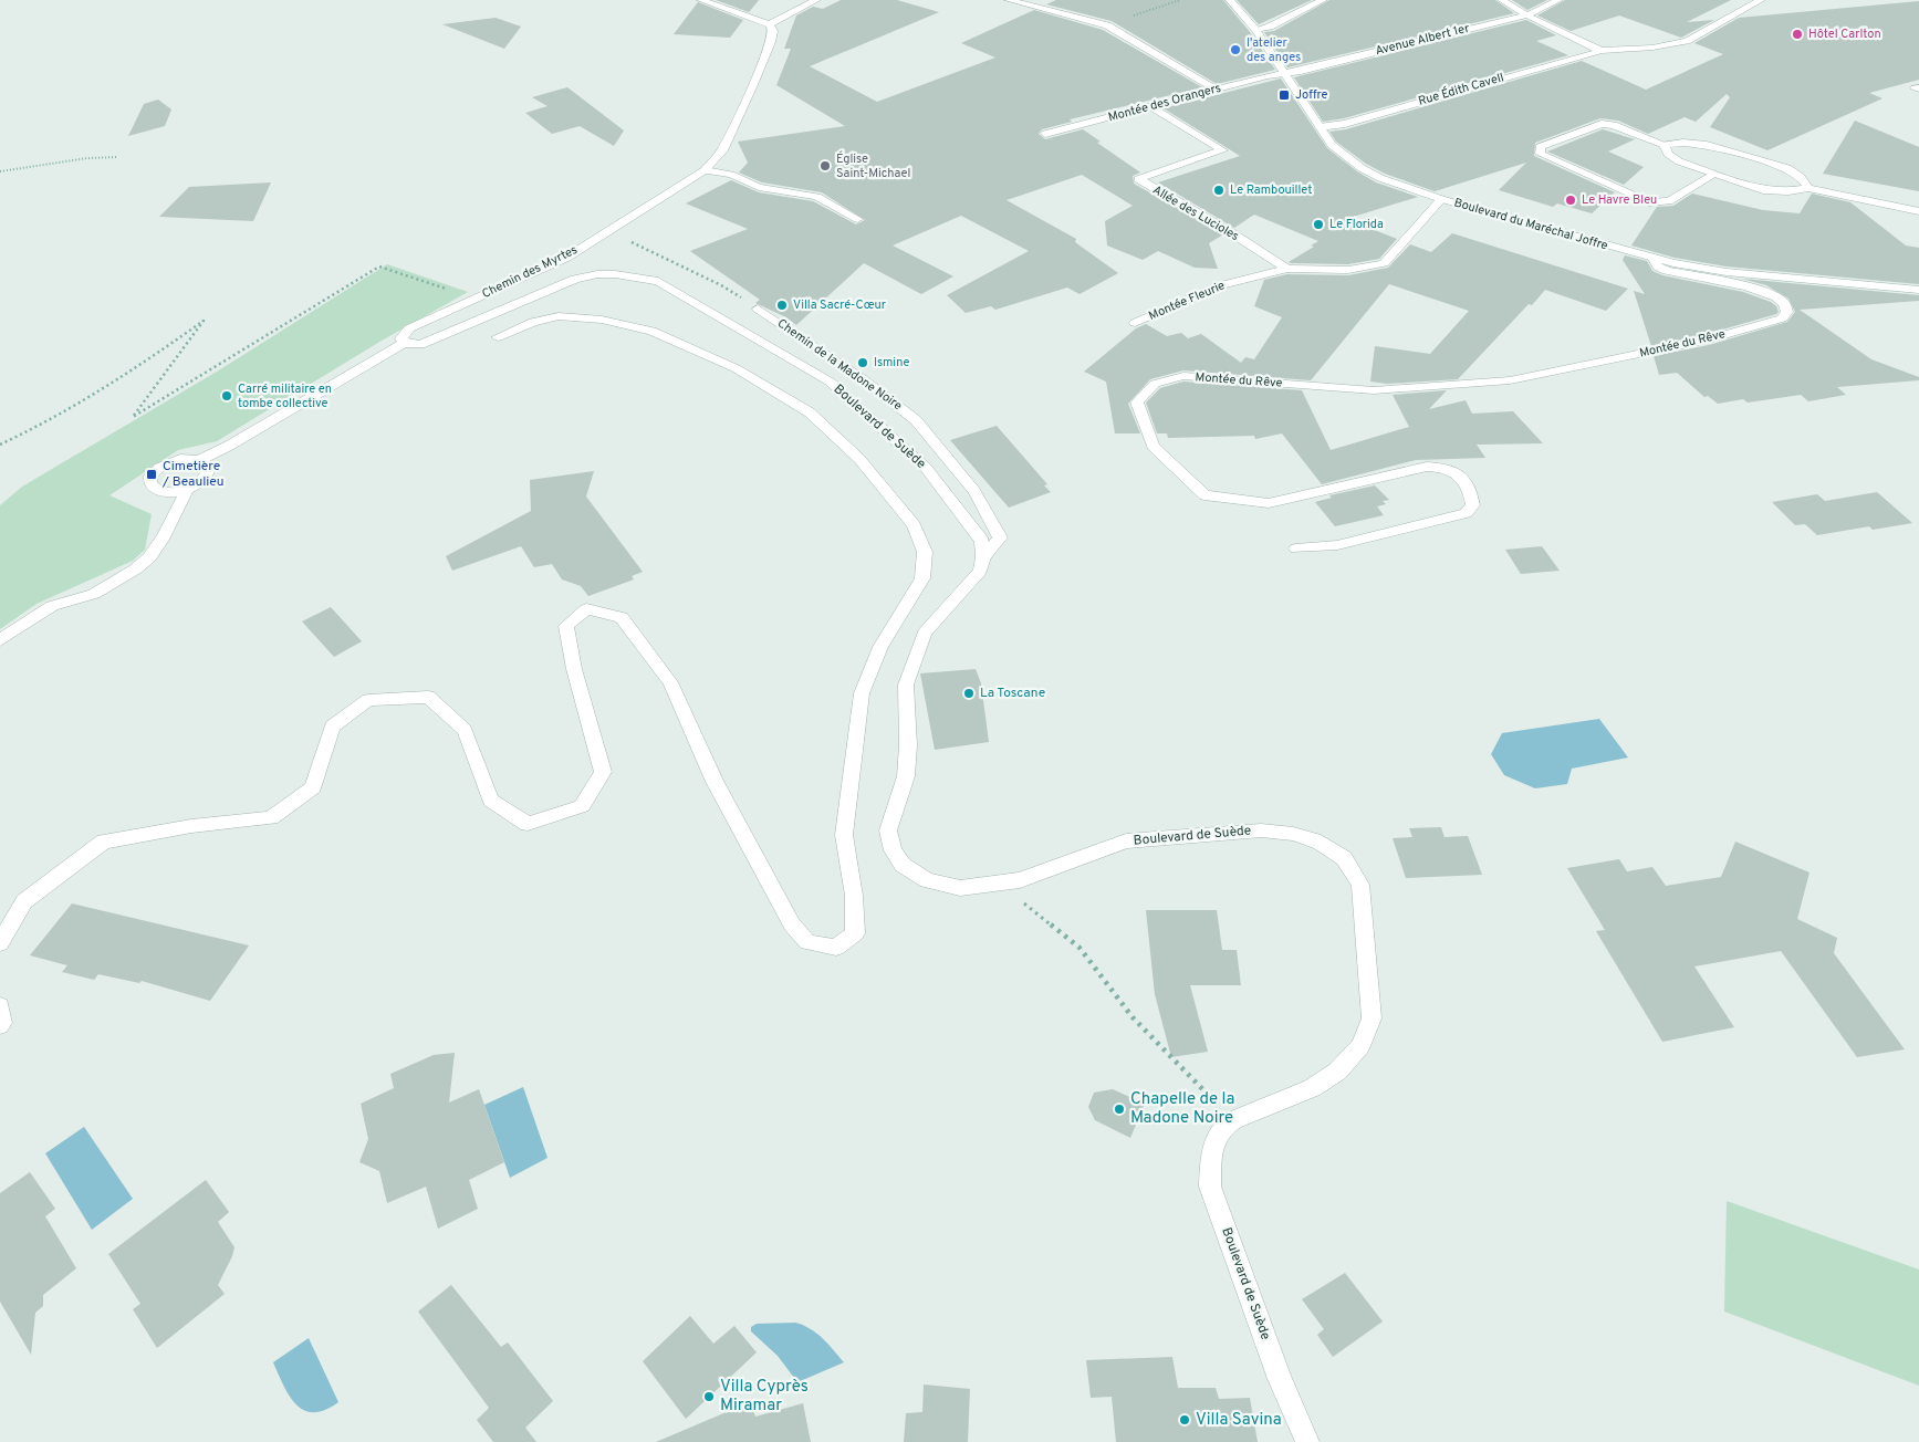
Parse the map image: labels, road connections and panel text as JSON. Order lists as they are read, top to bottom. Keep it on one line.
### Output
{"streets":{"street":["Avenue Albert 1er","Rue Édith Cavell","Montée des Orangers","Allée des Lucioles","Boulevard du Maréchal Joffre","Chemin des Myrtes","Montée Fleurie","Montée du Rêve","Chemin de la Madone Noire","Boulevard de Suède"]},"crossings":[["Avenue Albert 1er","Montée des Orangers"],["Avenue Albert 1er","Boulevard du Maréchal Joffre"],["Rue Édith Cavell","Boulevard du Maréchal Joffre"],["Montée des Orangers","Allée des Lucioles"],["Montée des Orangers","Boulevard du Maréchal Joffre"],["Allée des Lucioles","Montée Fleurie"],["Boulevard du Maréchal Joffre","Montée Fleurie"],["Boulevard du Maréchal Joffre","Montée du Rêve"],["Chemin des Myrtes","Boulevard de Suède"],["Chemin de la Madone Noire","Boulevard de Suède"]],"places":{"other":["Hôtel Carlton","l'atelier des anges","Église Saint-Michael","Le Rambouillet","Le Havre Bleu","Le Florida","Villa Sacré-Cœur","Ismine","Carré militaire en tombe collective","La Toscane","Chapelle de la Madone Noire","Villa Cyprès Miramar","Villa Savina"],"transit":["Joffre","Cimetière / Beaulieu"]}}
